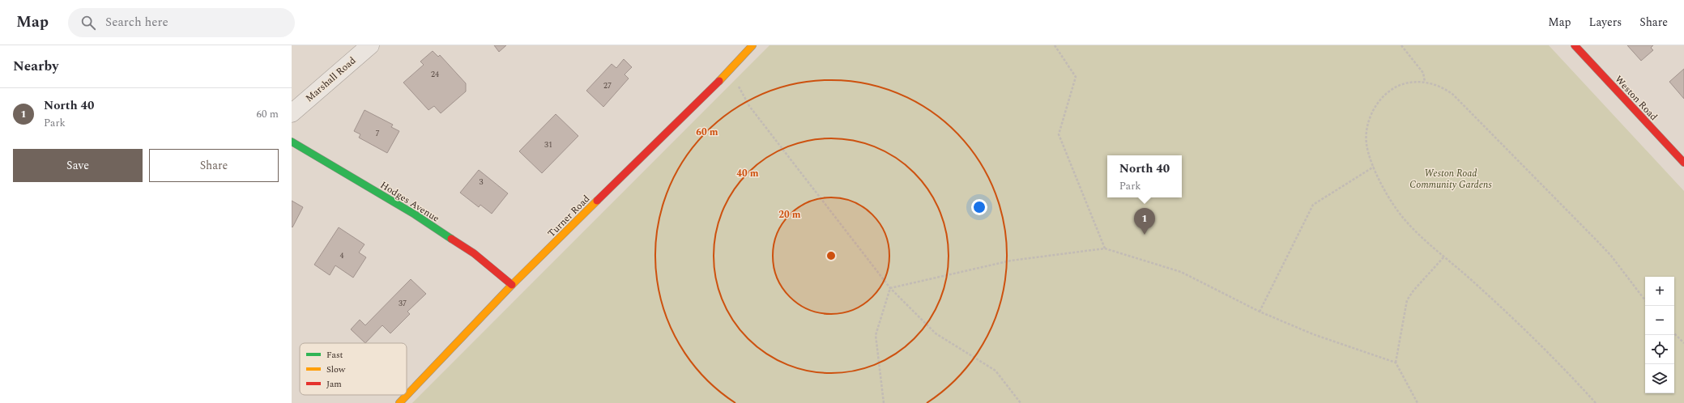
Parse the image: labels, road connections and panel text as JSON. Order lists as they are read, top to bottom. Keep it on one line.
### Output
{"streets":{"street":["Marshall Road","Weston Road","Hodges Avenue","Turner Road"]},"crossings":[["Hodges Avenue","Turner Road"]],"parks":["Weston Road Community Gardens"],"house_numbers":["24","27","7","31","3","4","37"],"legend":["Fast","Slow","Jam"],"page":{"header":"Map","search":"Search here","nav":["Map","Layers","Share"],"heading":"Nearby","list":[{"mark":"1","name":"North 40","note":"Park","value":"60 m"}],"buttons":["Save","Share"],"popup":["North 40","Park"],"pins":"1","map_buttons":["+","−"]},"rings":["60 m","40 m","20 m"]}
